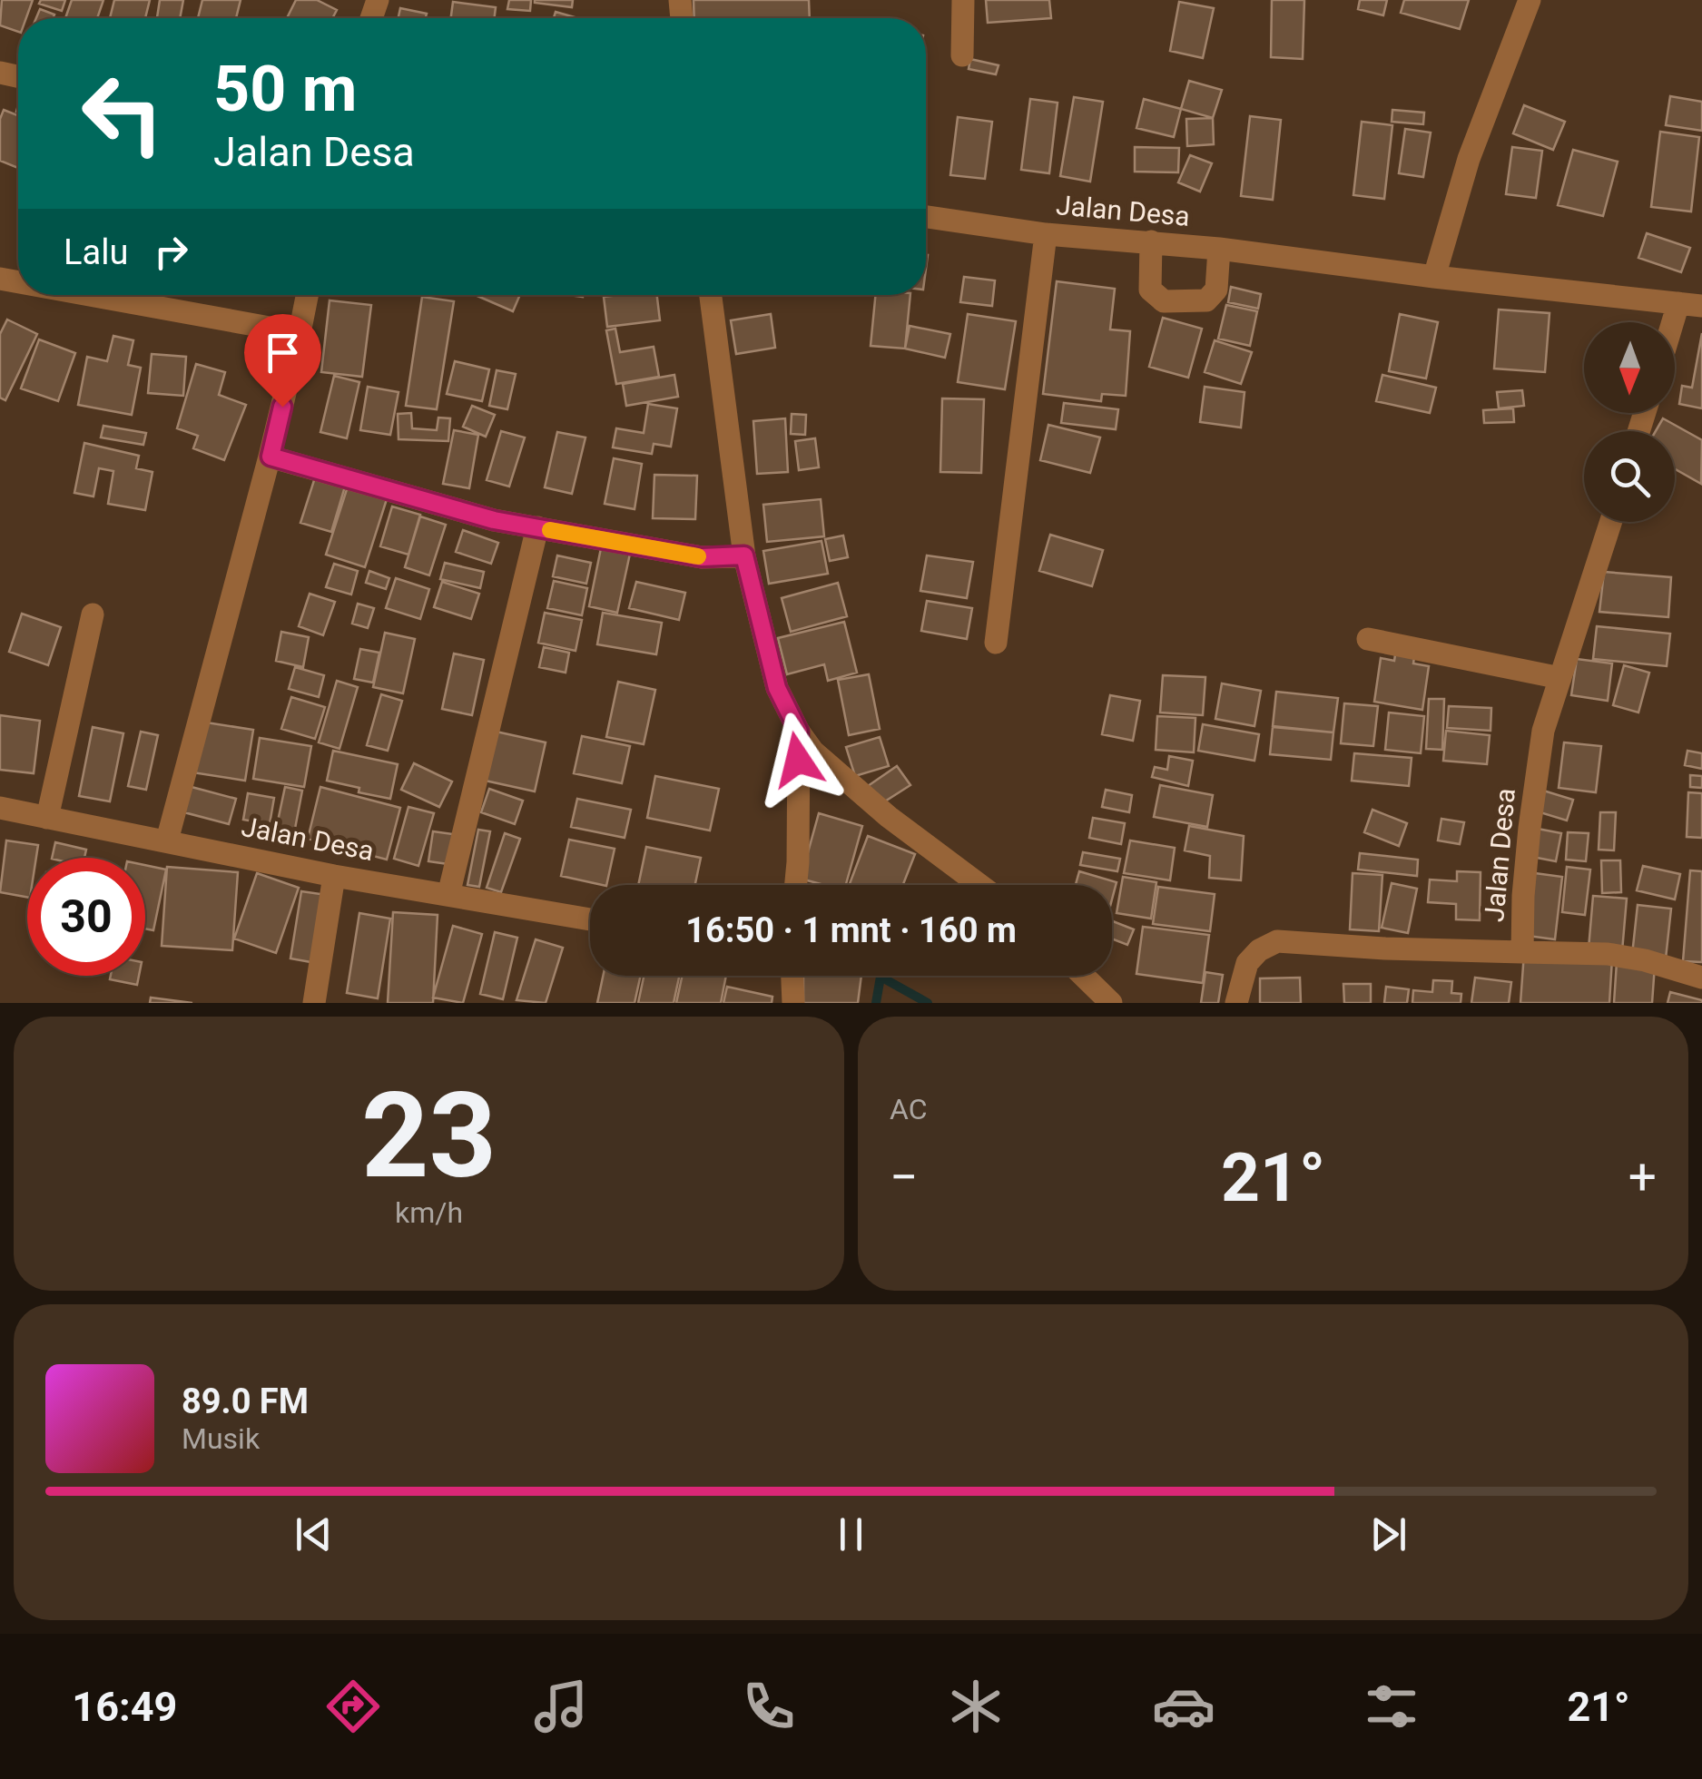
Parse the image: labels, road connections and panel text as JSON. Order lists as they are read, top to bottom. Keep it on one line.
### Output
{"streets":{"street":["Jalan Desa"]},"north":"bottom","page":{"turn":["50 m","Jalan Desa"],"then":"Lalu","limit":"30","trip":"16:50 · 1 mnt · 160 m","tile":[["23","km/h"],"AC"],"heat":["−","21°","+"],"song":["89.0 FM","Musik"],"tabs":["16:49","21°"]}}
